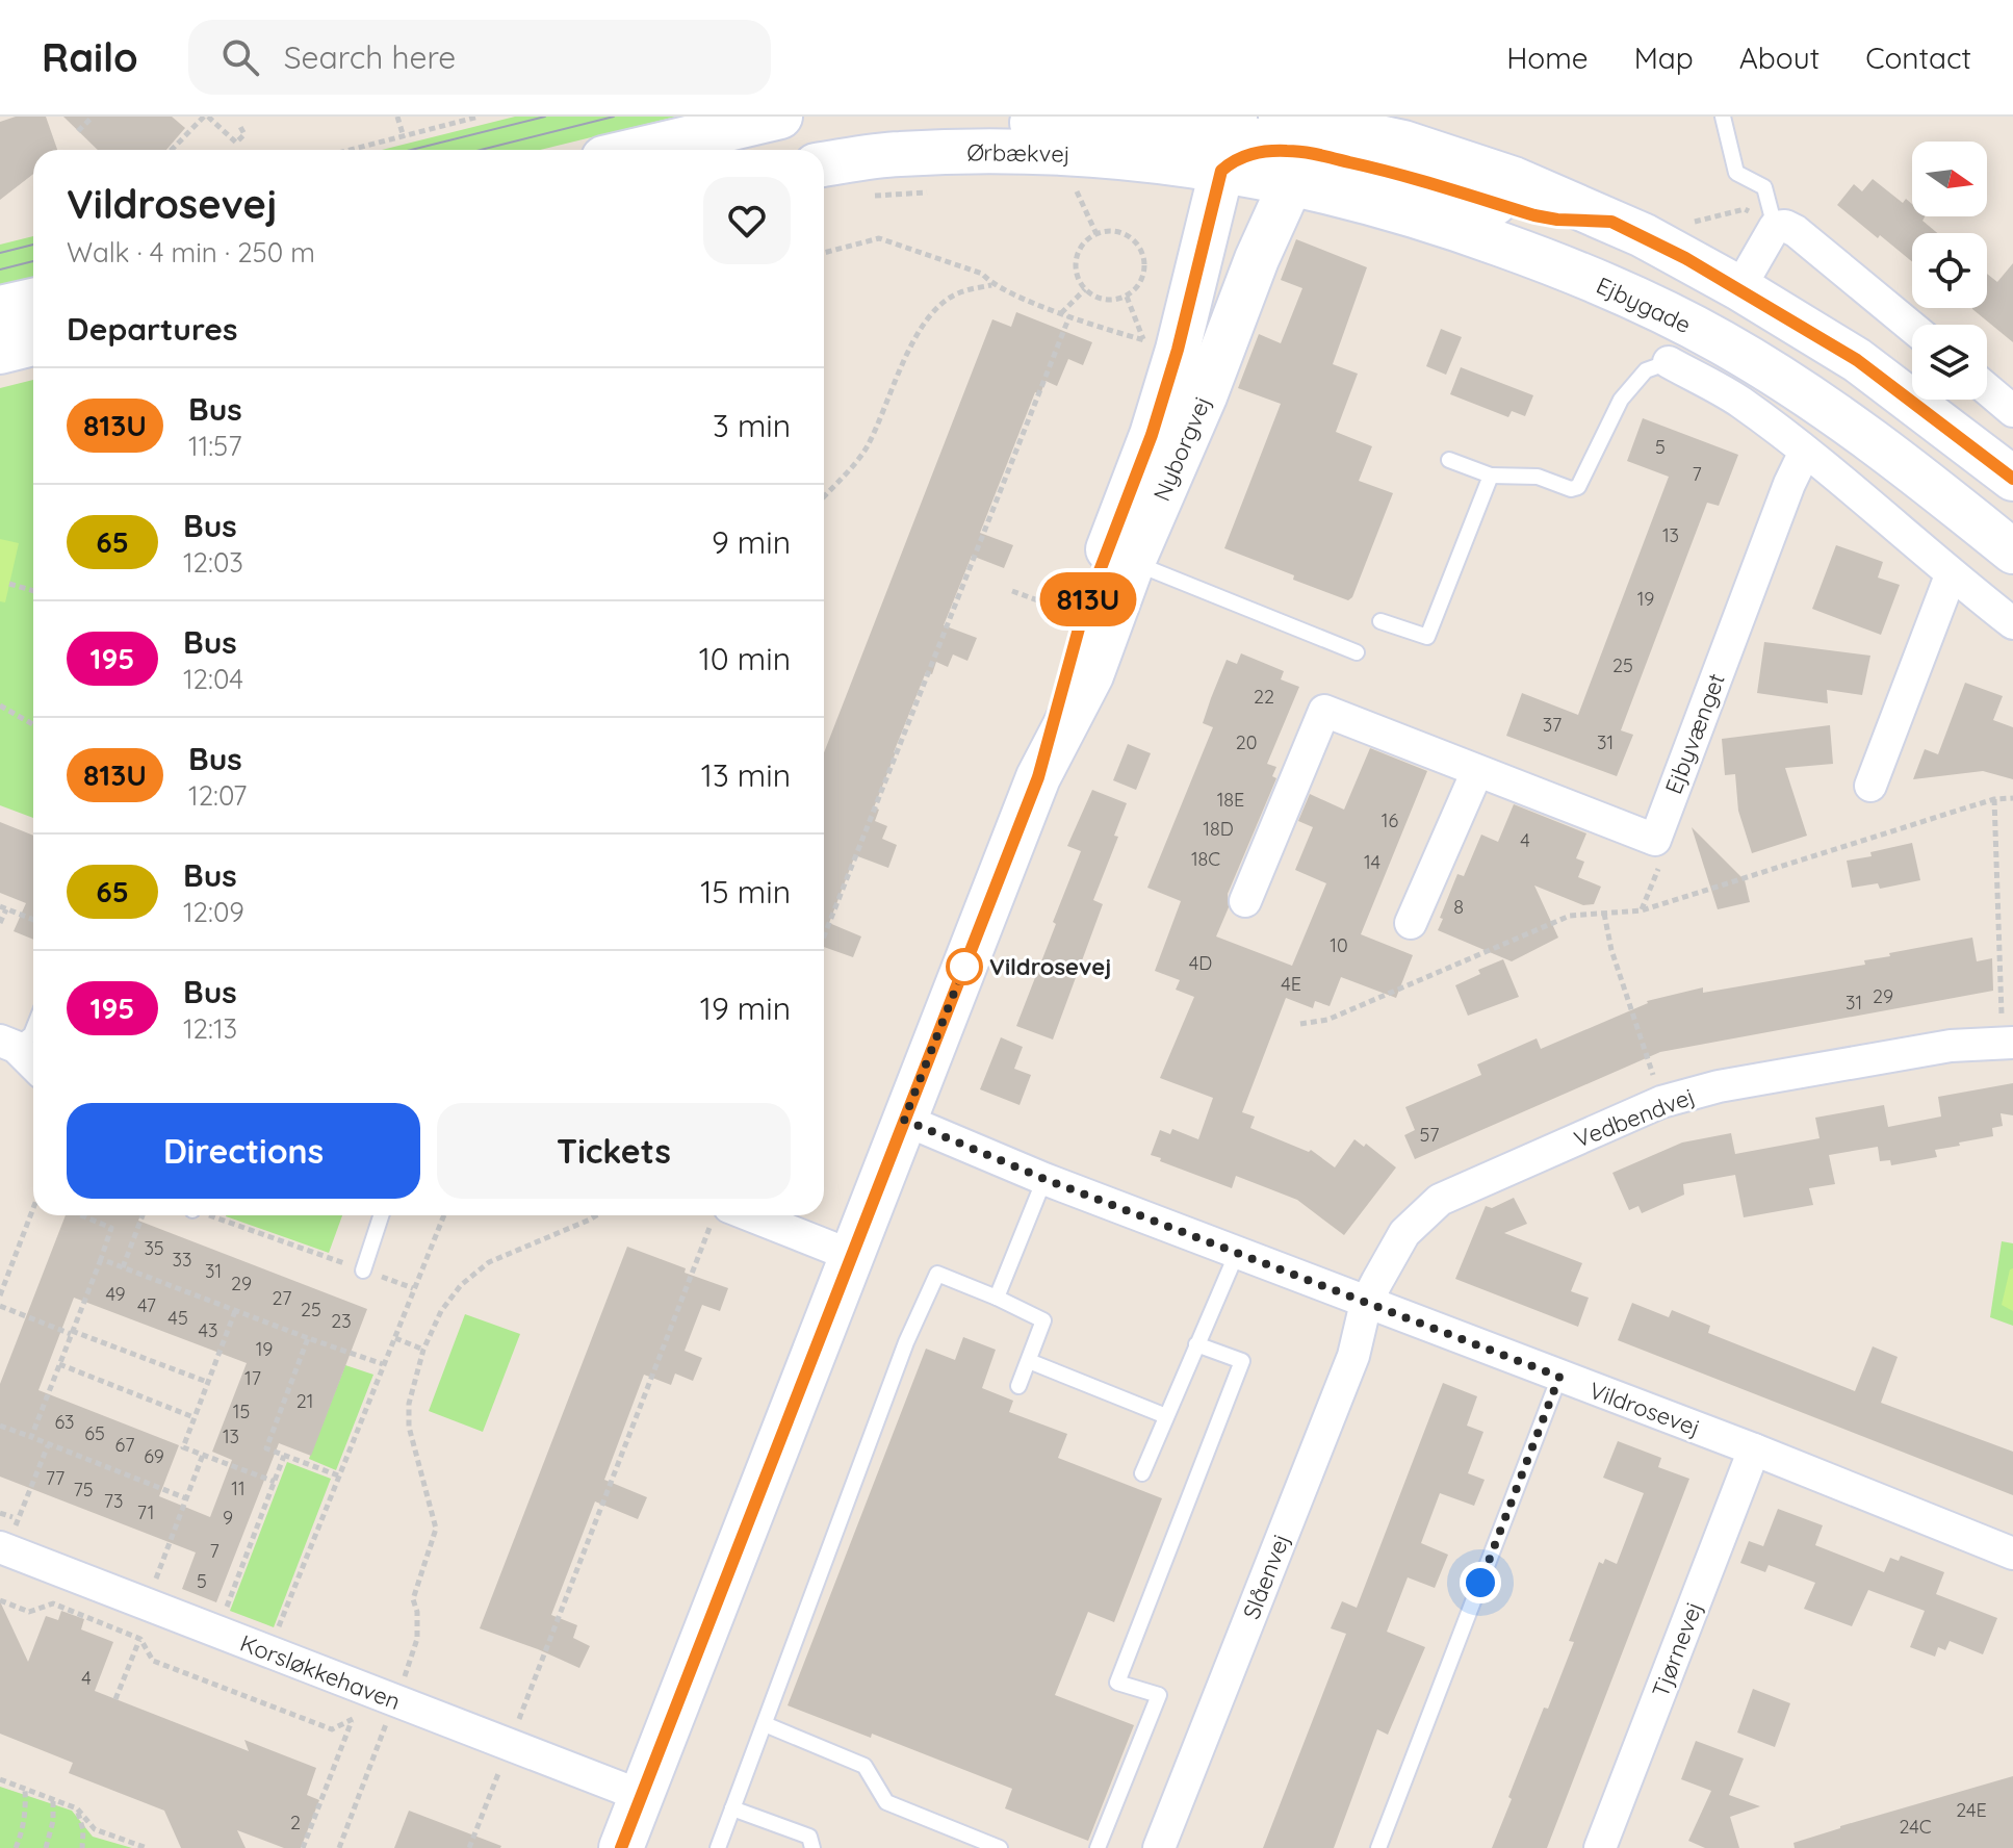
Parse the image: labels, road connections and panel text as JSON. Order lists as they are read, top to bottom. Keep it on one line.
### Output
{"streets":{"main road":["Ørbækvej","Ejbygade","Nyborgvej"],"street":["Ejbyvænget","Vedbendvej","Vildrosevej","Slåenvej","Tjørnevej","Korsløkkehaven"]},"crossings":[["Ørbækvej","Ejbygade"],["Ørbækvej","Nyborgvej"],["Ejbygade","Nyborgvej"],["Ejbygade","Ejbyvænget"],["Nyborgvej","Vildrosevej"],["Nyborgvej","Korsløkkehaven"],["Vedbendvej","Vildrosevej"],["Vedbendvej","Slåenvej"],["Vildrosevej","Slåenvej"],["Vildrosevej","Tjørnevej"]],"places":["Vildrosevej"],"lines":["bus line 813U"],"house_numbers":["5","7","13","19","25","22","37","20","31","18E","16","18D","4","18C","14","8","10","4D","4E","29","31","57","35","33","31","29","49","27","47","25","45","23","43","19","17","21","15","63","65","13","67","69","77","11","75","73","71","9","7","5","4","24E","2","24C"],"north":"right","page":{"header":"Railo","search":"Search here","nav":["Home","Map","About","Contact"],"on_map":"813U","heading":[["Vildrosevej","Walk · 4 min · 250 m"],"Departures"],"list":[{"mark":"813U","name":"Bus","note":"11:57","value":"3 min"},{"mark":"65","name":"Bus","note":"12:03","value":"9 min"},{"mark":"195","name":"Bus","note":"12:04","value":"10 min"},{"mark":"813U","name":"Bus","note":"12:07","value":"13 min"},{"mark":"65","name":"Bus","note":"12:09","value":"15 min"},{"mark":"195","name":"Bus","note":"12:13","value":"19 min"}],"buttons":["Directions","Tickets"]}}
